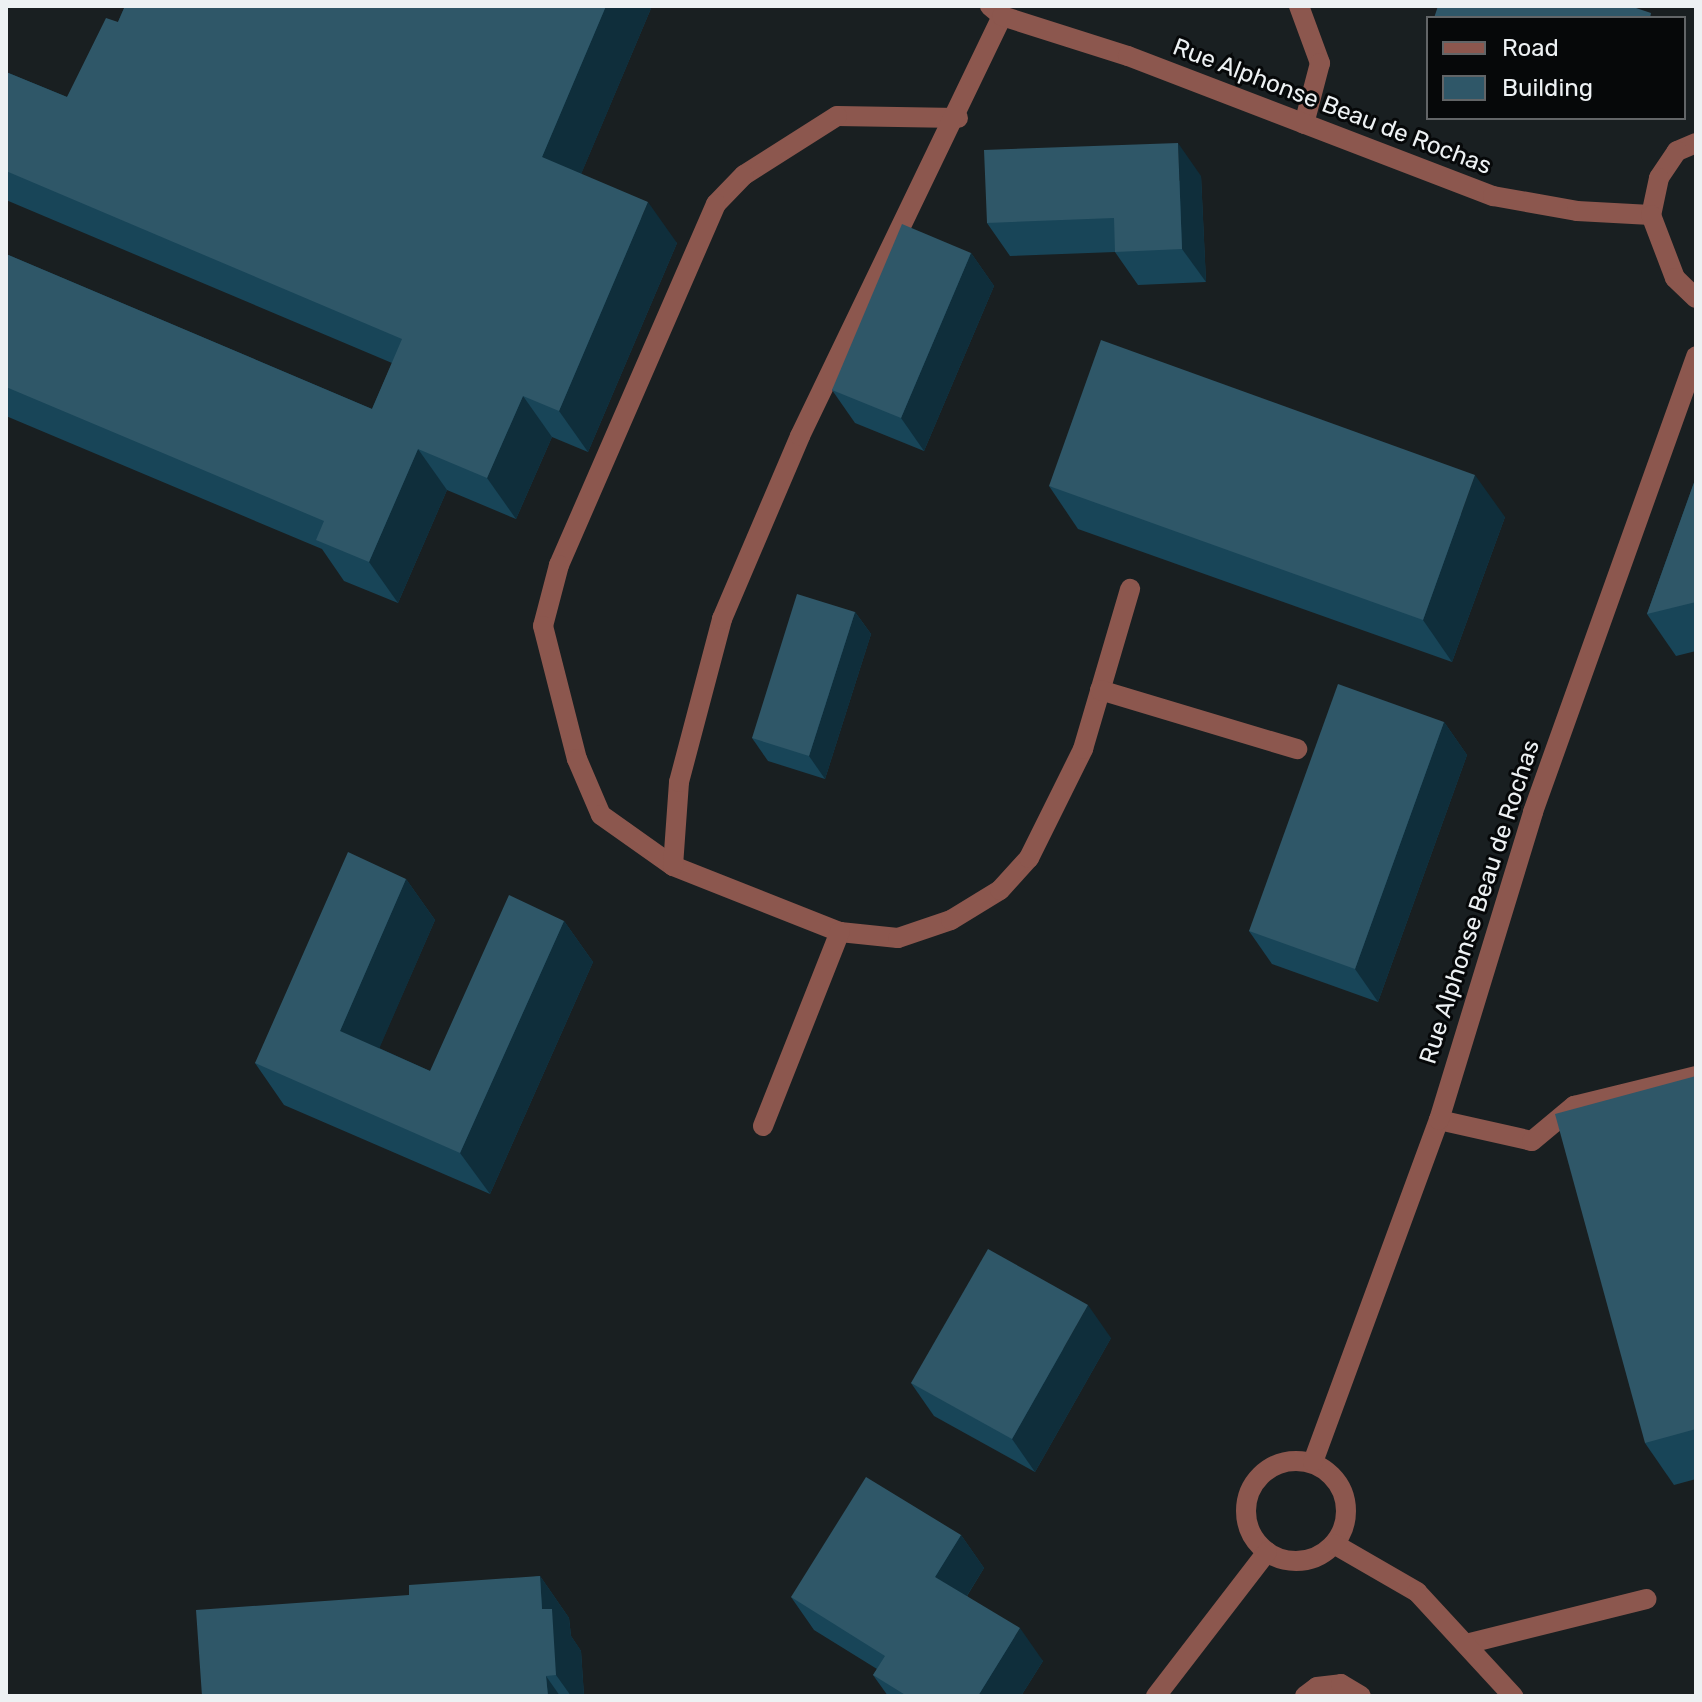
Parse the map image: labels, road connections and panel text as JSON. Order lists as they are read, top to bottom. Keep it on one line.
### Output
{"streets":{"street":["Rue Alphonse Beau de Rochas"]},"legend":["Road","Building"]}
